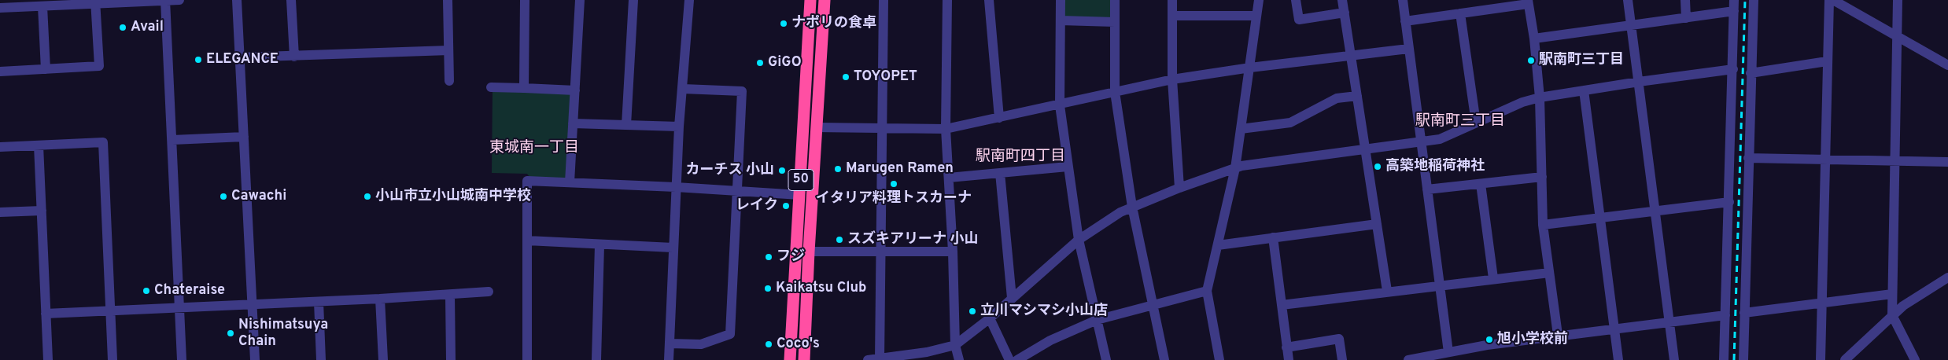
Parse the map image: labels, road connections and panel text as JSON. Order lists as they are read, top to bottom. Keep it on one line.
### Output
{"streets":{"highway":["50"]},"districts":["駅南町三丁目","東城南一丁目","駅南町四丁目"],"places":["ナポリの食卓","Avail","ELEGANCE","駅南町三丁目","GiGO","TOYOPET","高築地稲荷神社","Marugen Ramen","カーチス 小山","イタリア料理トスカーナ","Cawachi","小山市立小山城南中学校","レイク","スズキアリーナ 小山","フジ","Kaikatsu Club","Chateraise","立川マシマシ小山店","Nishimatsuya Chain","旭小学校前","Coco's"]}
